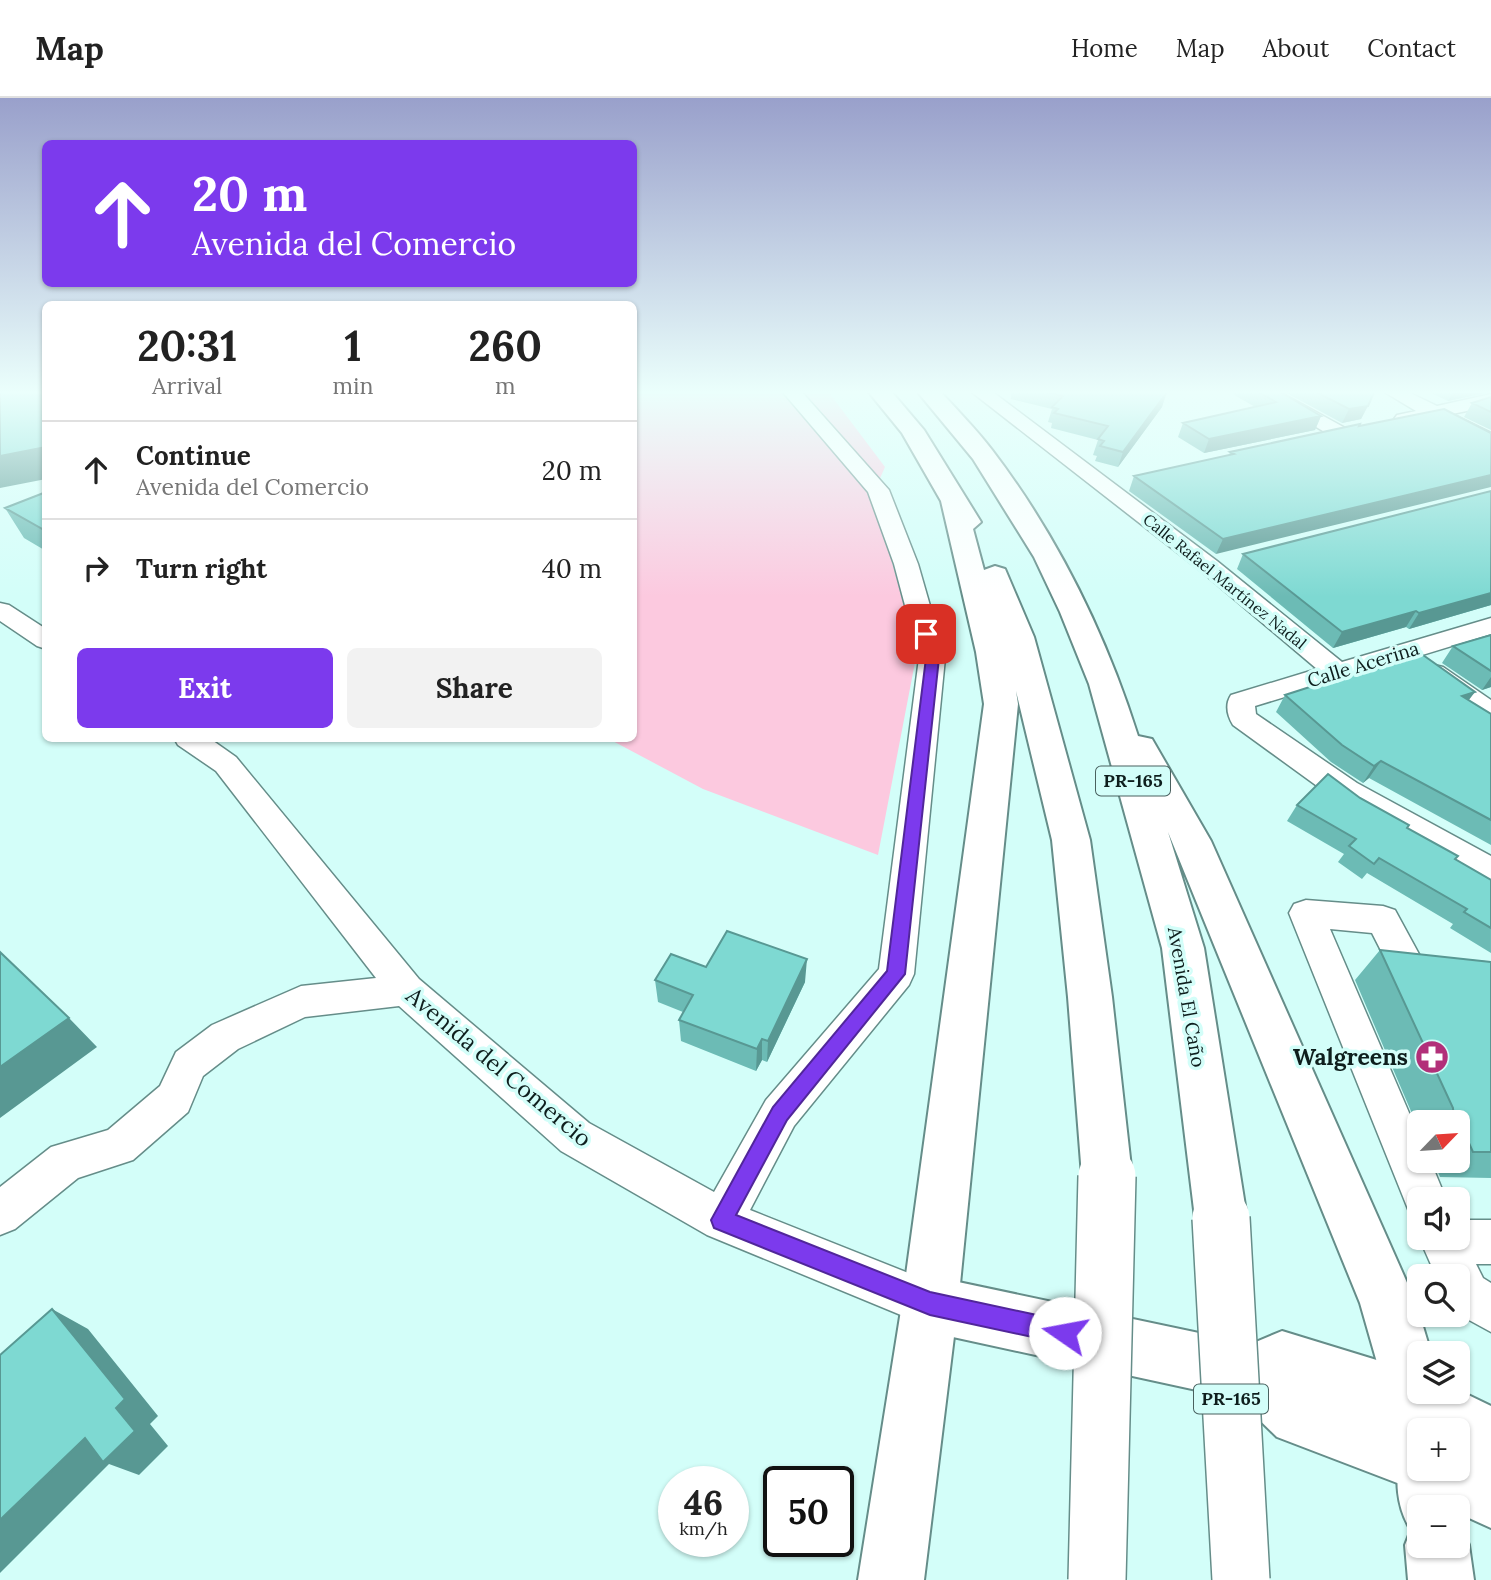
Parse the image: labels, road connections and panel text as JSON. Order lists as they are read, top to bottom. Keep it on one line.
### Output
{"streets":{"main road":["PR-165","Avenida El Caño"],"street":["Calle Rafael Martínez Nadal","Calle Acerina","Avenida del Comercio"]},"crossings":[["Calle Rafael Martínez Nadal","Calle Acerina"]],"places":{"pharmacy":["Walgreens"]},"north":"top right","page":{"header":"Map","nav":["Home","Map","About","Contact"],"turn":["20 m","Avenida del Comercio"],"eta":["20:31","Arrival","1","min","260","m"],"list":[{"name":"Continue","note":"Avenida del Comercio","value":"20 m"},{"name":"Turn right","value":"40 m"}],"buttons":["Exit","Share"],"map_buttons":["+","−"],"speed":"46 km/h","limit":"50"}}
